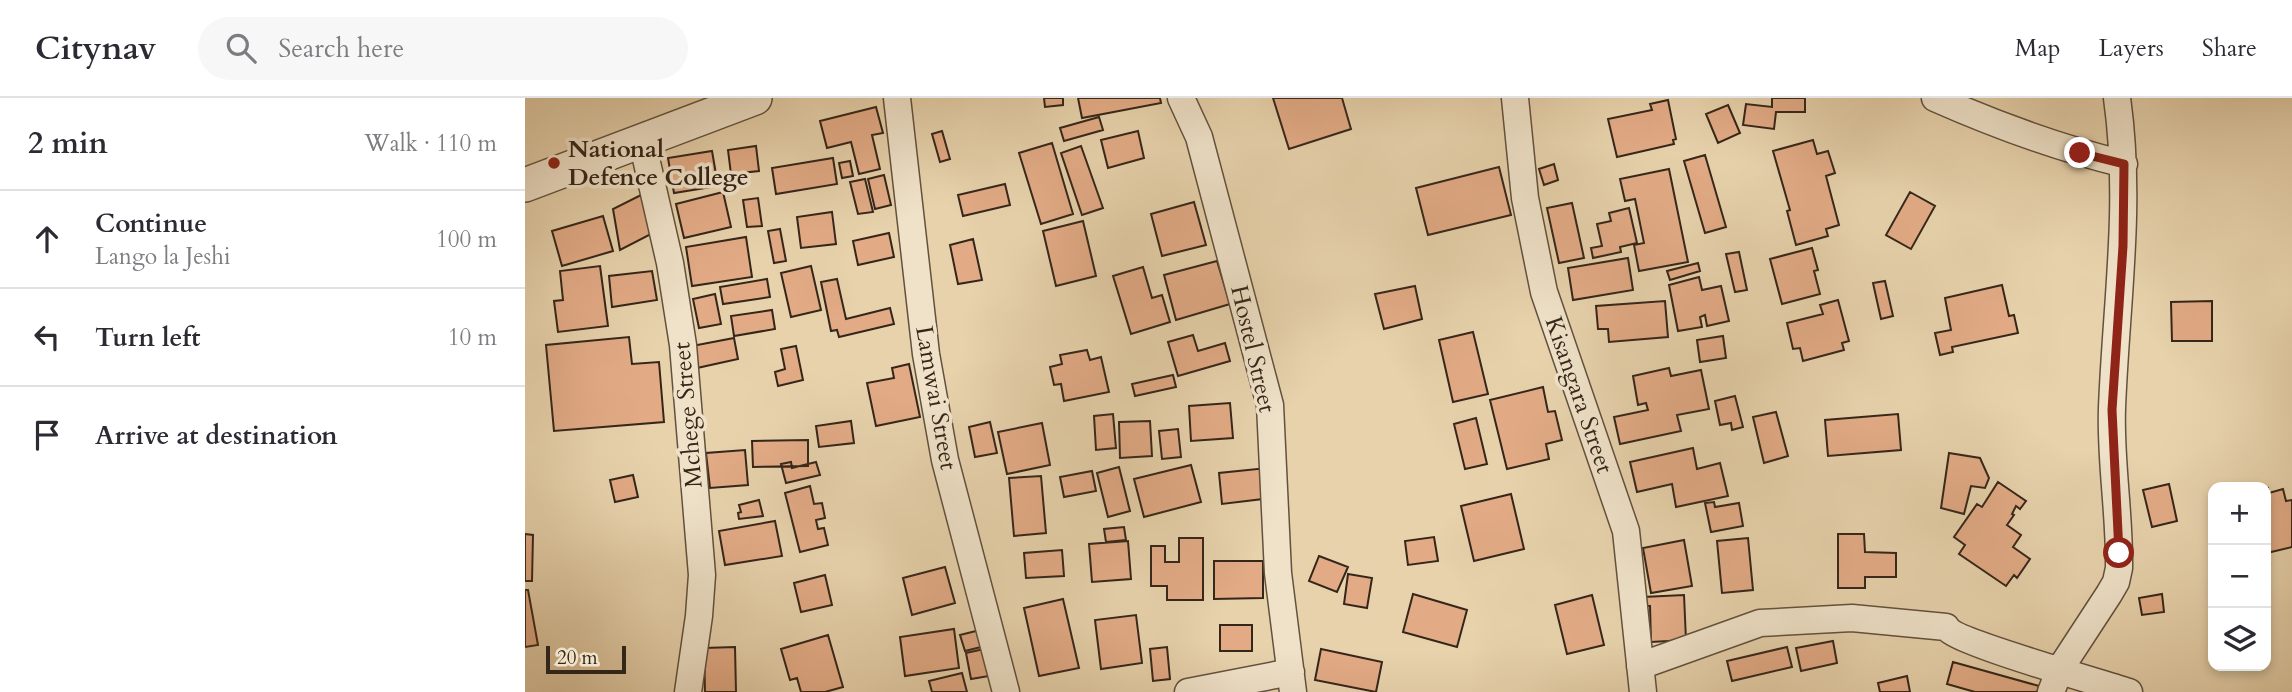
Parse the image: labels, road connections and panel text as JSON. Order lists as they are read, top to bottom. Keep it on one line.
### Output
{"streets":{"street":["Hostel Street","Kisangara Street","Lamwai Street","Mchege Street"]},"places":["National Defence College"],"scale_bar":"20 m","page":{"header":"Citynav","search":"Search here","nav":["Map","Layers","Share"],"heading":["2 min","Walk · 110 m"],"list":[["Continue","Lango la Jeshi","100 m"],["Turn left","10 m"],"Arrive at destination"],"map_buttons":["+","−"],"scale":"20 m"}}
